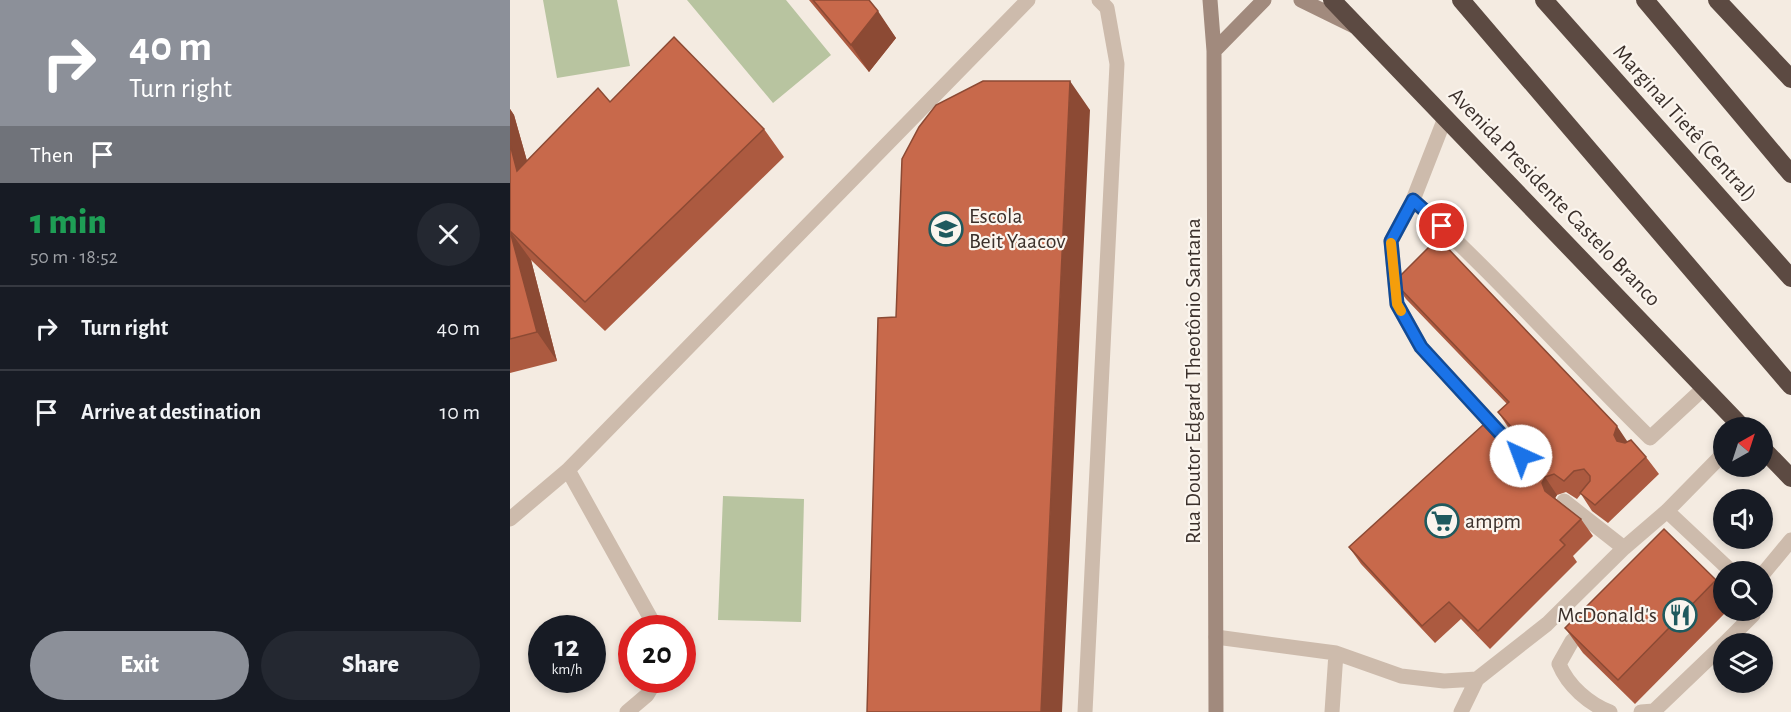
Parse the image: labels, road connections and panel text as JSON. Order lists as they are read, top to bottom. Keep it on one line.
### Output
{"streets":{"highway":["Marginal Tietê (Central)","Avenida Presidente Castelo Branco"],"street":["Rua Doutor Edgard Theotônio Santana"]},"places":{"school or university":["Escola Beit Yaacov"],"supermarket":["ampm"],"restaurant":["McDonald's"]},"north":"top right","page":{"turn":["40 m","Turn right"],"then":"Then","heading":["1 min","50 m · 18:52"],"list":[{"name":"Turn right","value":"40 m"},{"name":"Arrive at destination","value":"10 m"}],"speed":"12 km/h","limit":"20","buttons":["Exit","Share"]}}
